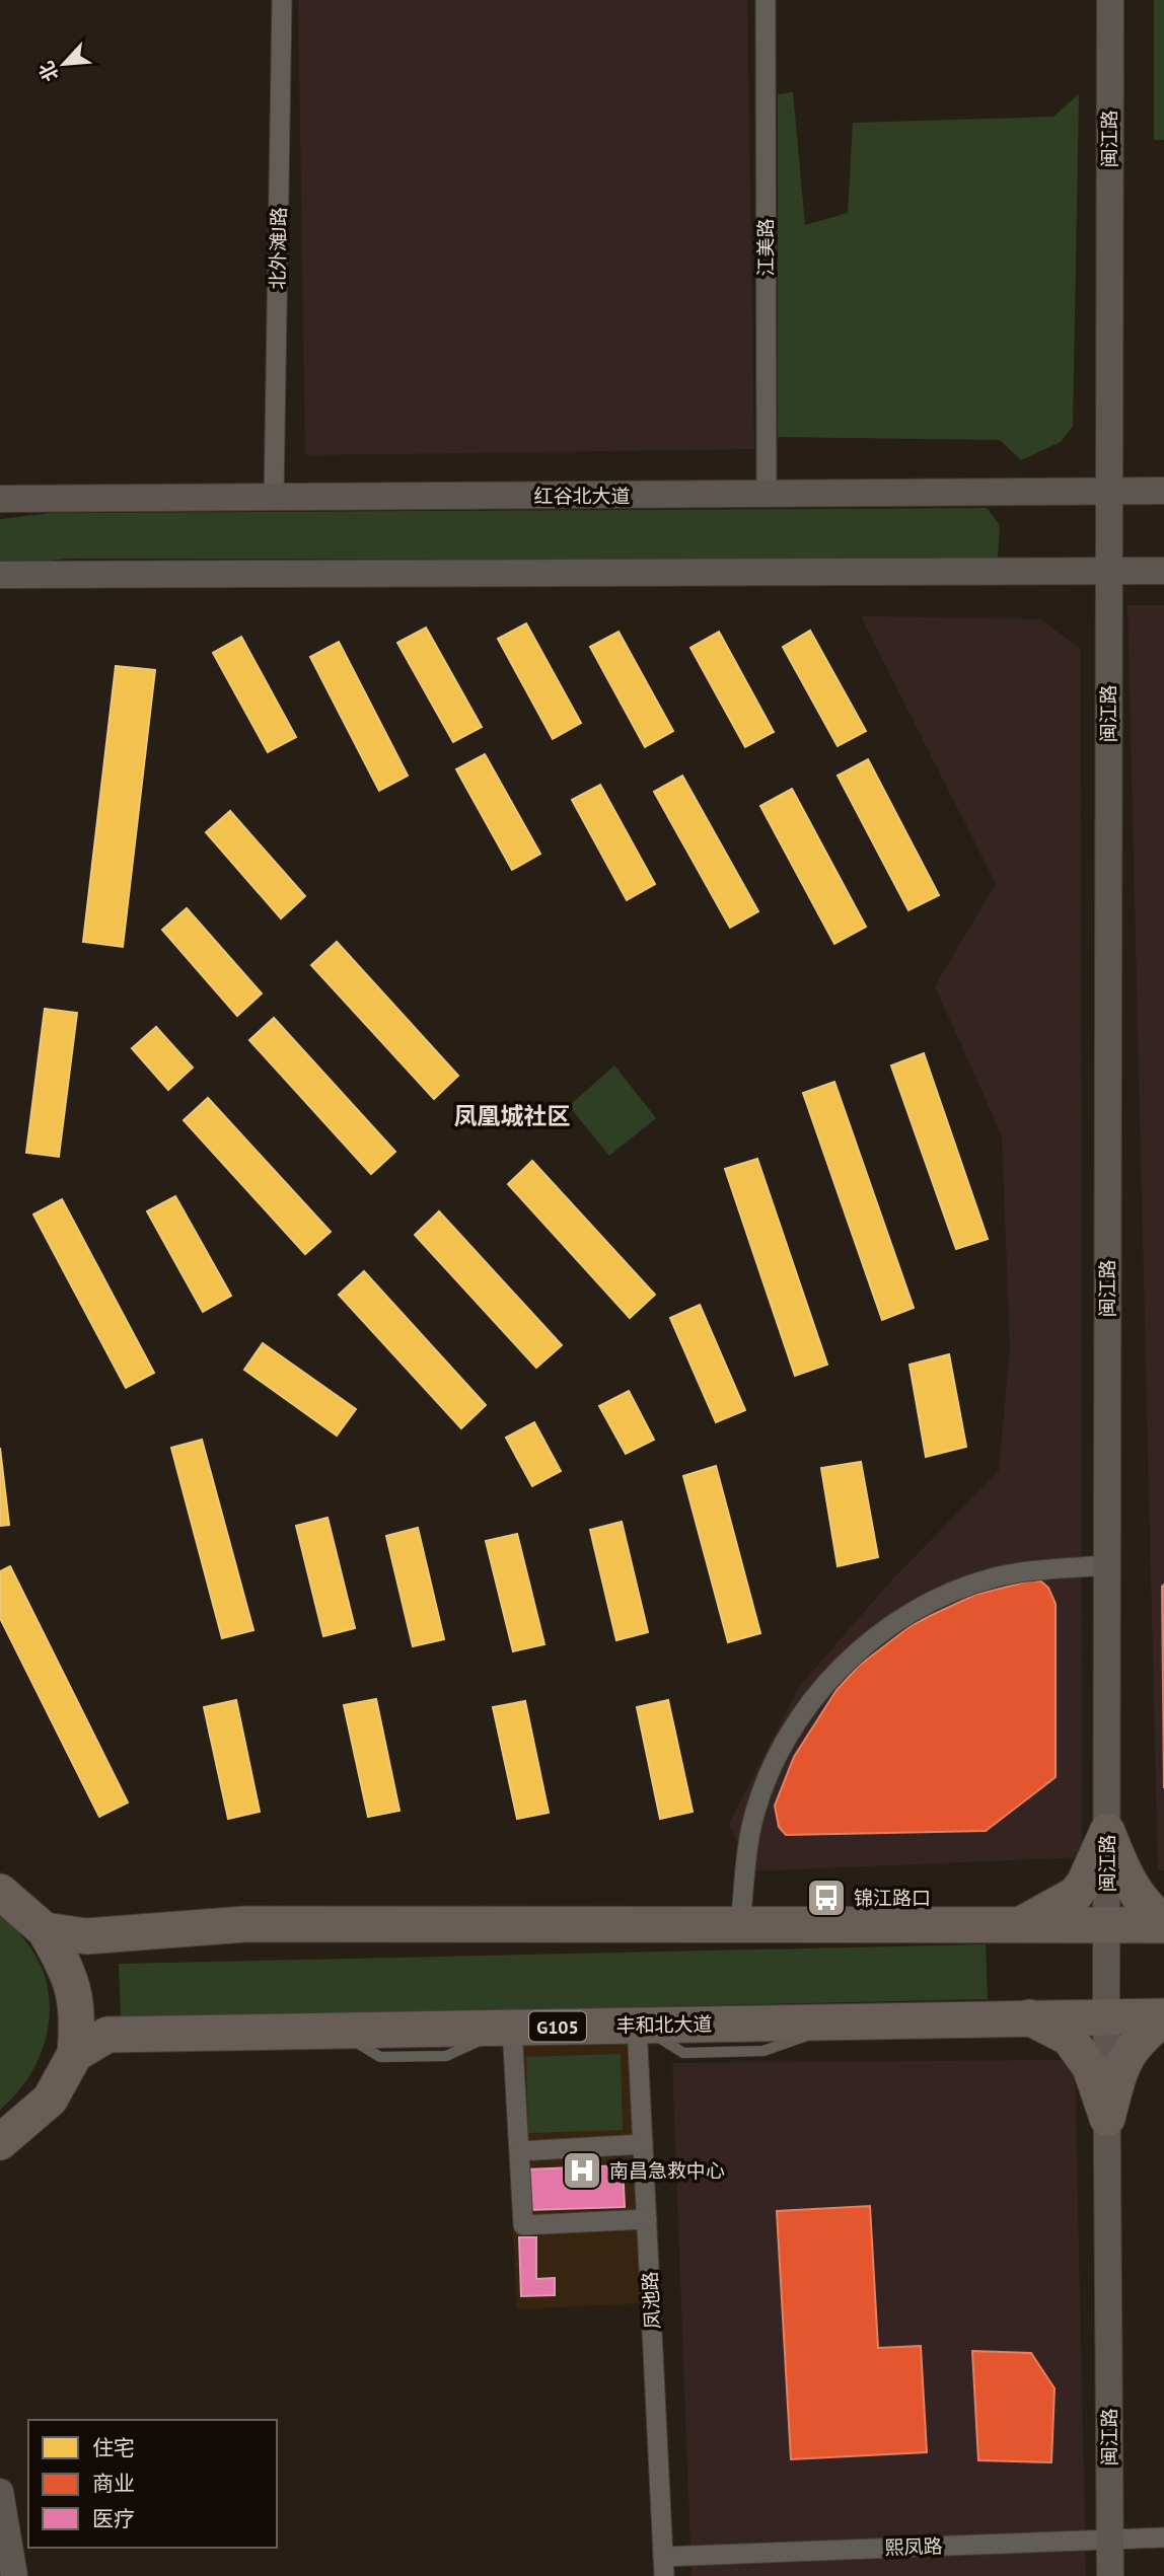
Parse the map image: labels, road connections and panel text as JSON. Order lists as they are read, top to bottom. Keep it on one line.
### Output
{"streets":{"highway":["丰和北大道","G105"],"street":["闽江路","江美路","北外滩J路","红谷北大道","凤池路","熙凤路"]},"crossings":[["闽江路","红谷北大道"],["闽江路","丰和北大道"],["闽江路","熙凤路"],["江美路","红谷北大道"],["北外滩J路","红谷北大道"],["丰和北大道","凤池路"],["凤池路","熙凤路"]],"districts":["凤凰城社区"],"places":{"bus stop":["锦江路口"],"hospital":["南昌急救中心"]},"legend":["住宅","商业","医疗"],"north":"bottom left"}
